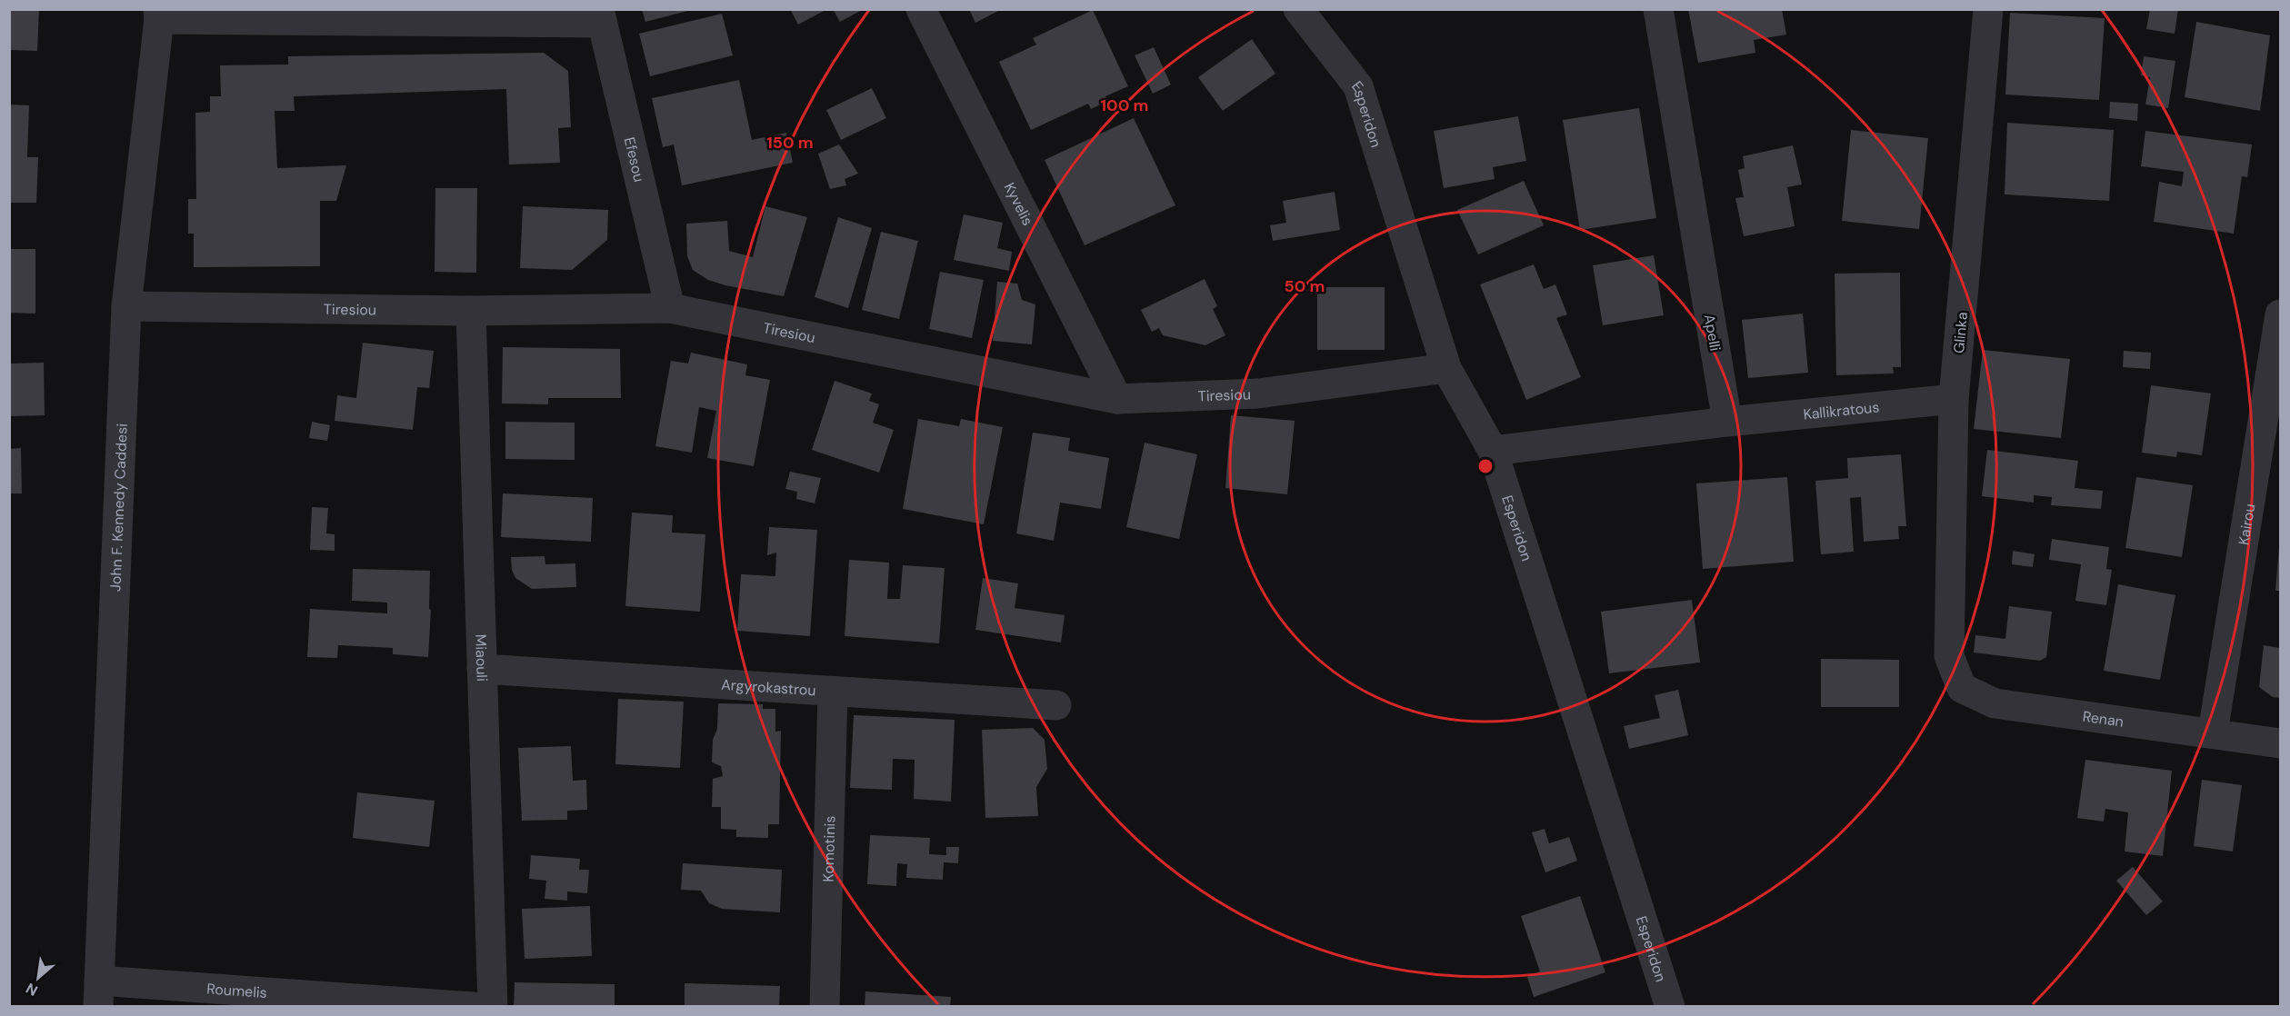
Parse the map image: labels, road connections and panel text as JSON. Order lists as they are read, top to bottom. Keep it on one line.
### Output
{"streets":{"street":["Esperidon","Efesou","Kyvelis","Tiresiou","Apelli","Glinka","Kallikratous","John F. Kennedy Caddesi","Kairou","Miaouli","Argyrokastrou","Renan","Komotinis","Roumelis"]},"crossings":[["Esperidon","Tiresiou"],["Efesou","Tiresiou"],["Kyvelis","Tiresiou"],["Tiresiou","John F. Kennedy Caddesi"],["Tiresiou","Miaouli"],["Apelli","Kallikratous"],["Glinka","Kallikratous"],["Glinka","Renan"],["John F. Kennedy Caddesi","Roumelis"],["Kairou","Renan"],["Miaouli","Argyrokastrou"],["Argyrokastrou","Komotinis"]],"north":"bottom left","rings":["100 m","150 m","50 m"]}
